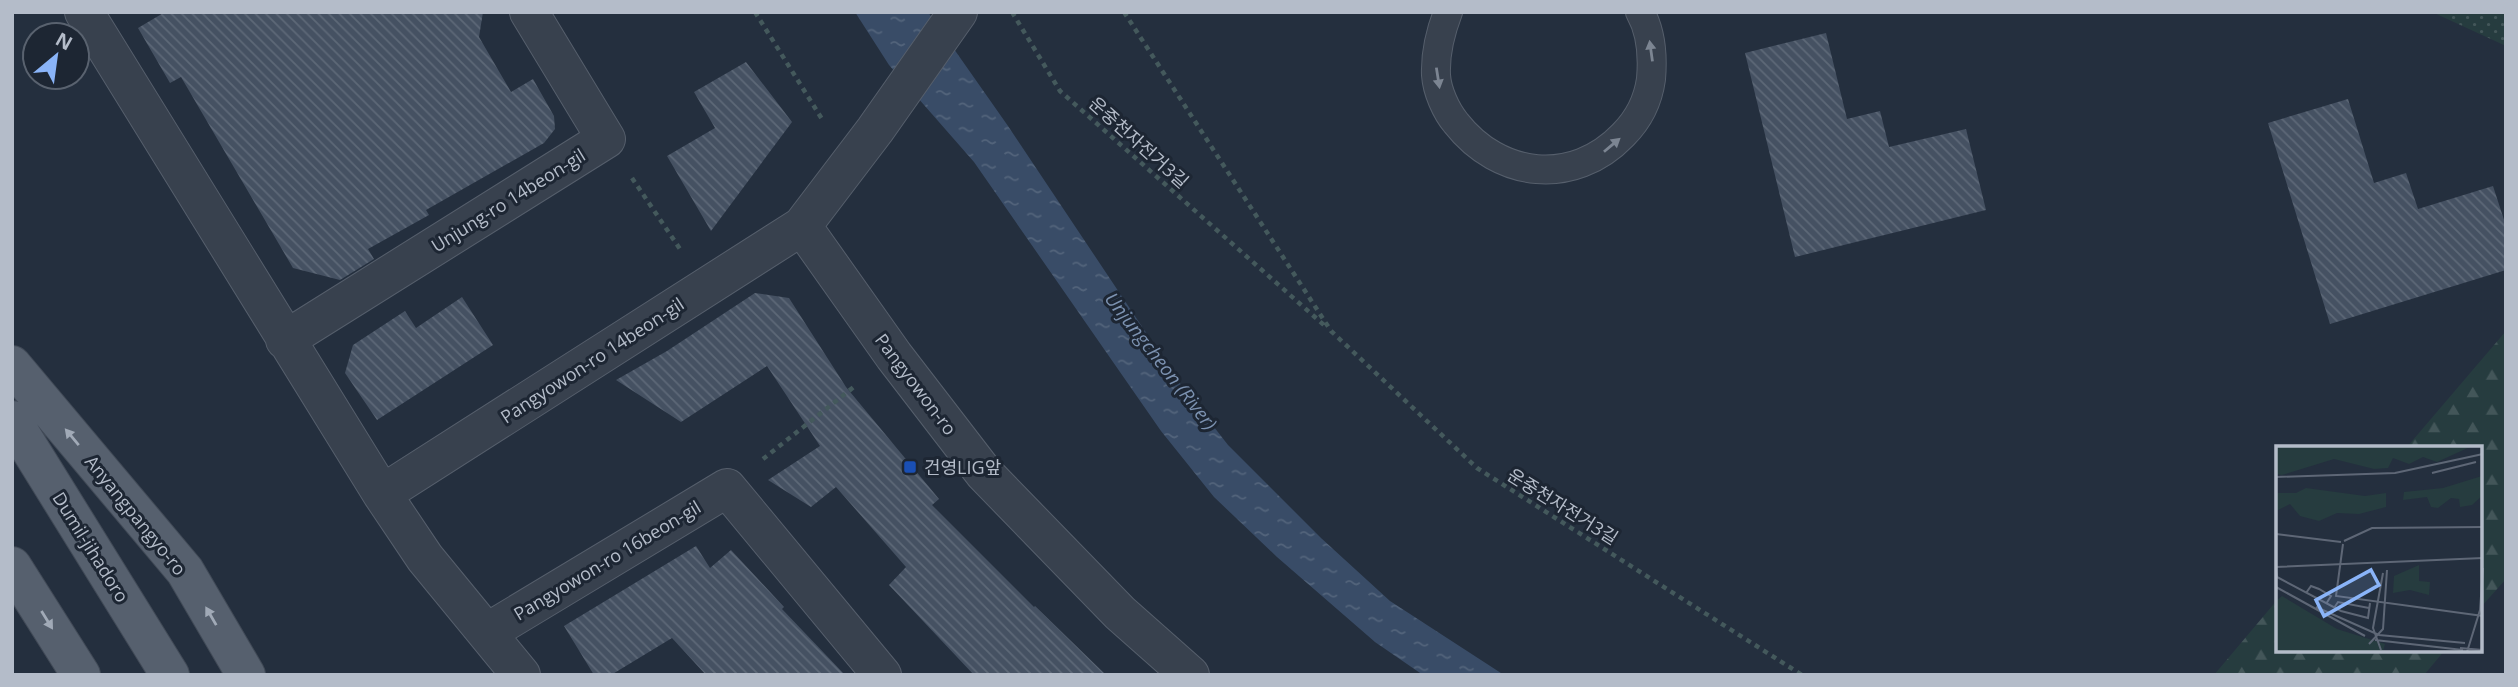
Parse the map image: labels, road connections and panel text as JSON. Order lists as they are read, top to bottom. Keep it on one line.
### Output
{"streets":{"main road":["Anyangpangyo-ro","Dumil-jihadoro"],"street":["Unjung-ro 14beon-gil","Pangyowon-ro 14beon-gil","Pangyowon-ro","Pangyowon-ro 16beon-gil"],"path":["운중천자전거3길"]},"crossings":[["Pangyowon-ro 14beon-gil","Pangyowon-ro"]],"water":["Unjungcheon (River)"],"places":{"transit":["건영LIG앞"]},"north":"top right"}
